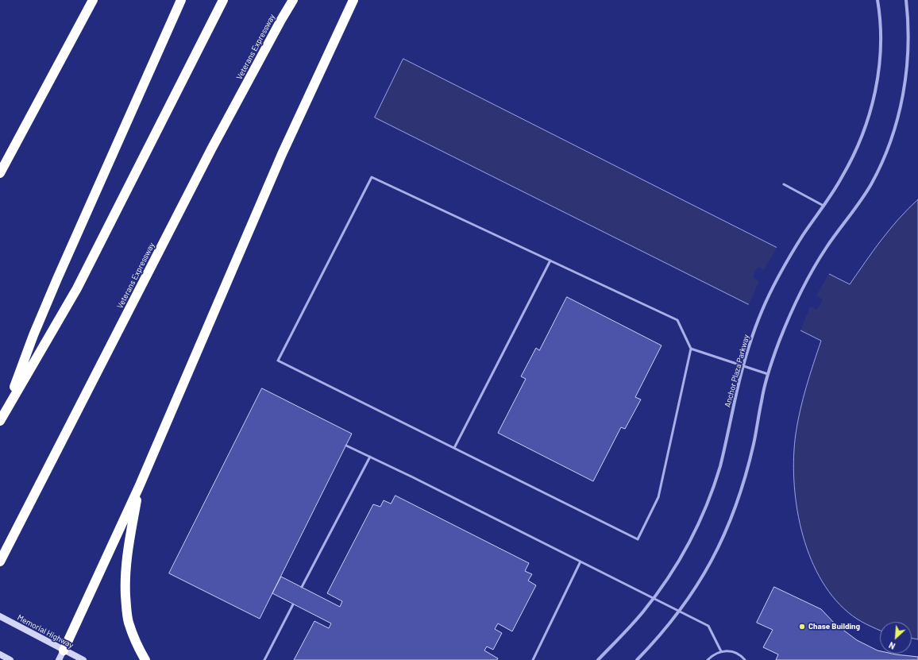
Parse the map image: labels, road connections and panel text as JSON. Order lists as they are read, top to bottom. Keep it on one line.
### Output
{"streets":{"highway":["Veterans Expressway"],"main road":["Memorial Highway"],"street":["Anchor Plaza Parkway"]},"places":["Chase Building"],"north":"bottom left"}
